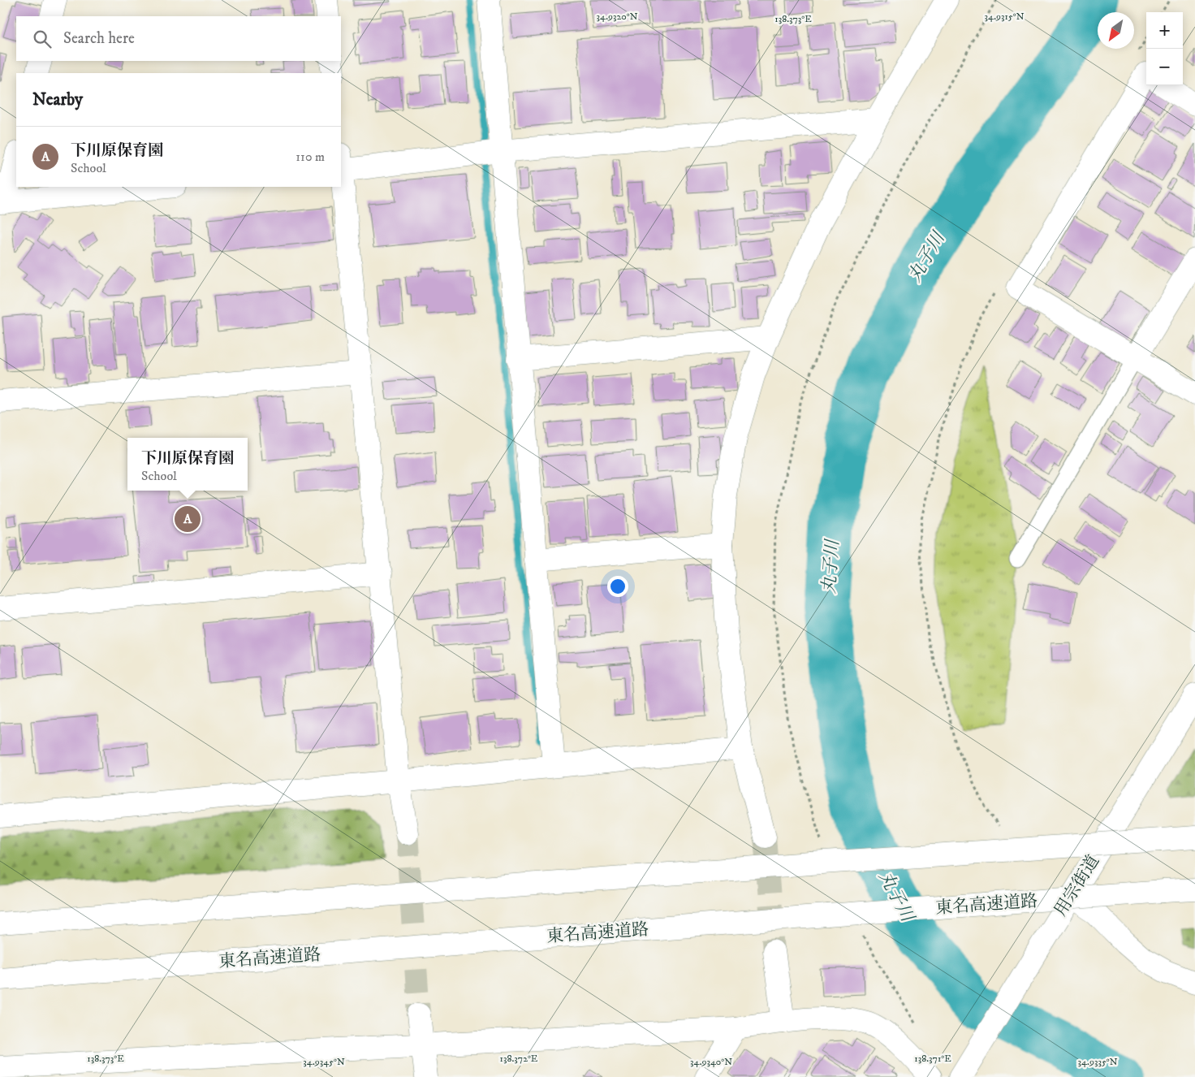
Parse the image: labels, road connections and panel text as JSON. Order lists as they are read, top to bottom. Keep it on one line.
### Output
{"streets":{"main road":["用宗街道","東名高速道路"]},"water":["丸子川"],"north":"bottom left","page":{"map_buttons":["+","−"],"search":"Search here","heading":"Nearby","list":[{"mark":"A","name":"下川原保育園","note":"School","value":"110 m"}],"popup":["下川原保育園","School"],"pins":"A"},"coordinates":["34.9320°N","34.9315°N","138.373°E","138.372°E","138.371°E","34.9345°N","34.9340°N","34.9335°N"]}
